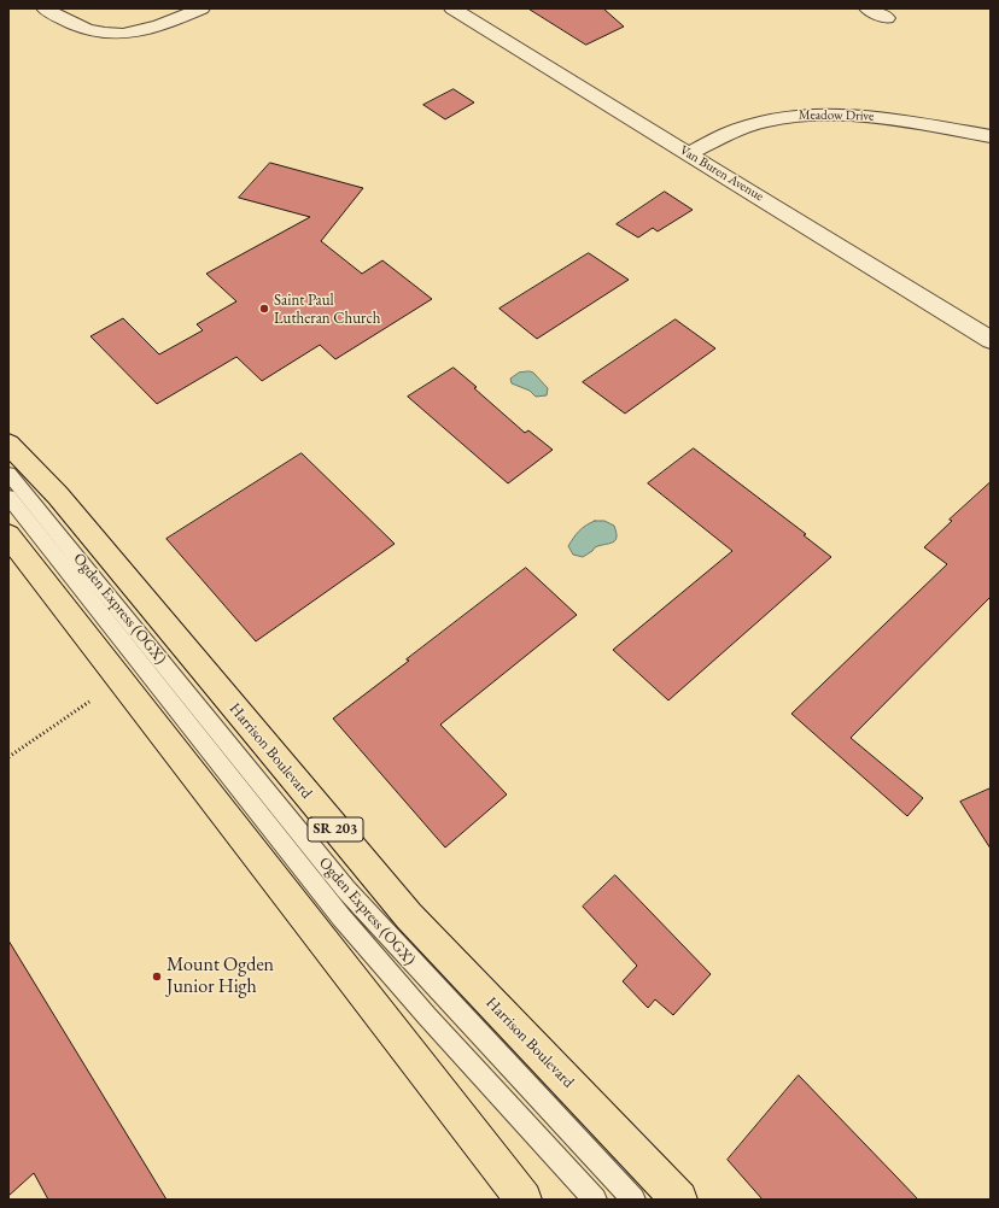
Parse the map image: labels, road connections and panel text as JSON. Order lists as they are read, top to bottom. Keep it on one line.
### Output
{"streets":{"main road":["Harrison Boulevard","SR 203"],"street":["Meadow Drive","Van Buren Avenue"],"lane":["Ogden Express (OGX)"]},"crossings":[["Meadow Drive","Van Buren Avenue"]],"places":["Saint Paul Lutheran Church","Mount Ogden Junior High"]}
